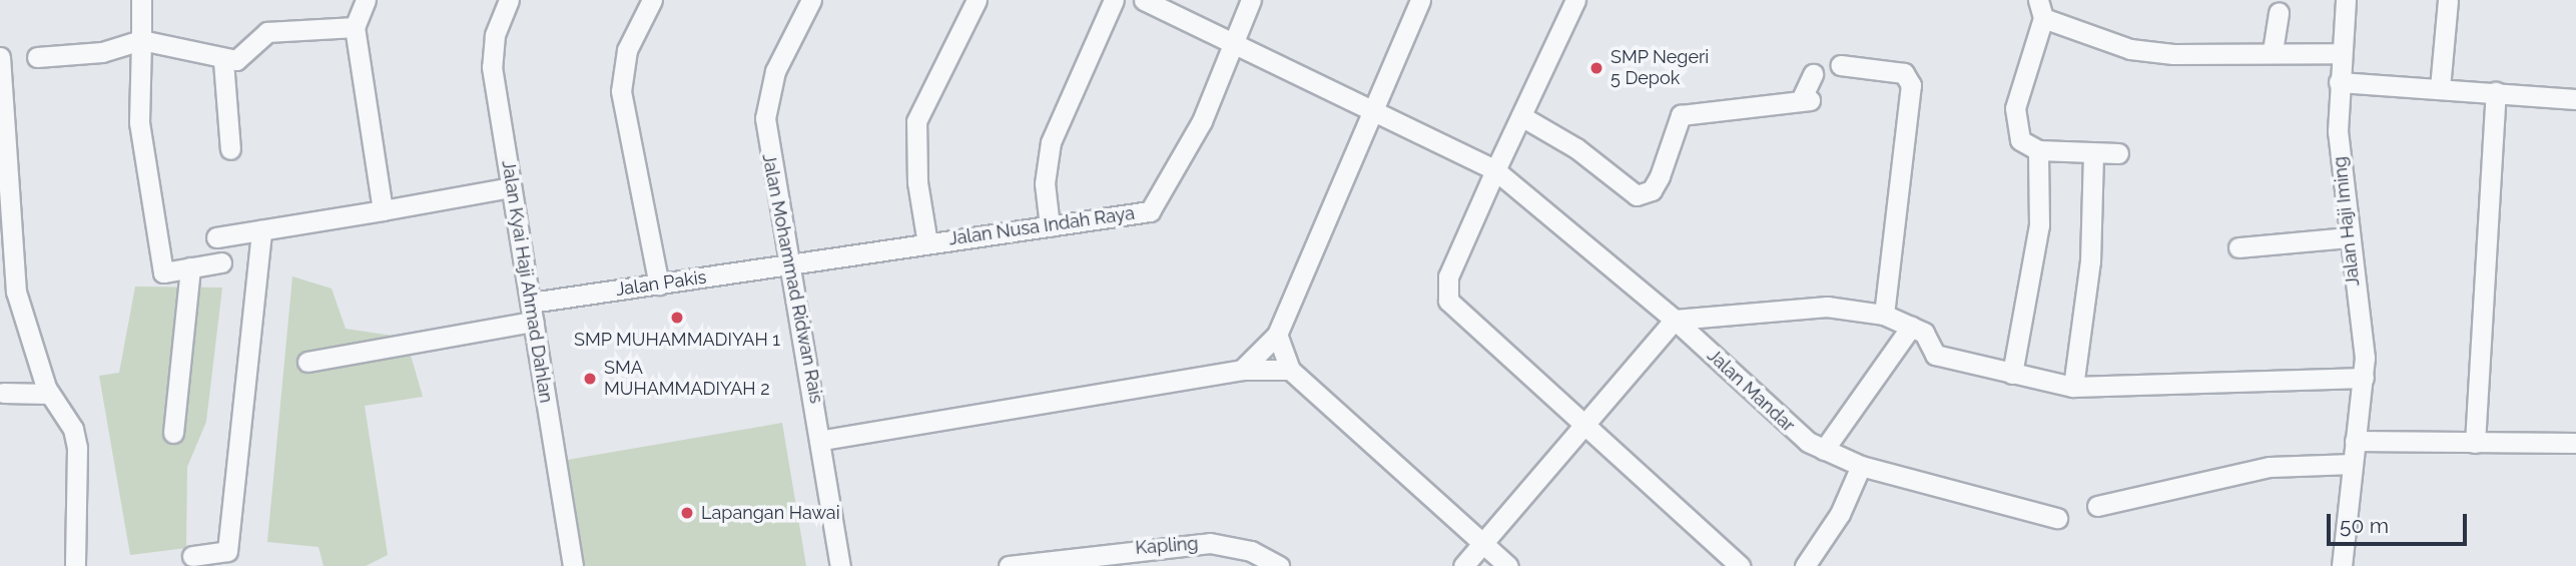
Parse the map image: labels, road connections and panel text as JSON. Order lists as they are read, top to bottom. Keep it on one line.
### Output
{"streets":{"street":["Jalan Haji Iming","Jalan Nusa Indah Raya","Jalan Mohammad Ridwan Rais","Jalan Kyai Haji Ahmad Dahlan","Jalan Pakis","Jalan Mandar","Kapling"]},"crossings":[["Jalan Nusa Indah Raya","Jalan Mohammad Ridwan Rais"],["Jalan Nusa Indah Raya","Jalan Pakis"],["Jalan Mohammad Ridwan Rais","Jalan Pakis"],["Jalan Kyai Haji Ahmad Dahlan","Jalan Pakis"]],"places":["SMP Negeri 5 Depok","SMP MUHAMMADIYAH 1","SMA MUHAMMADIYAH 2","Lapangan Hawai"],"scale_bar":"50 m"}
